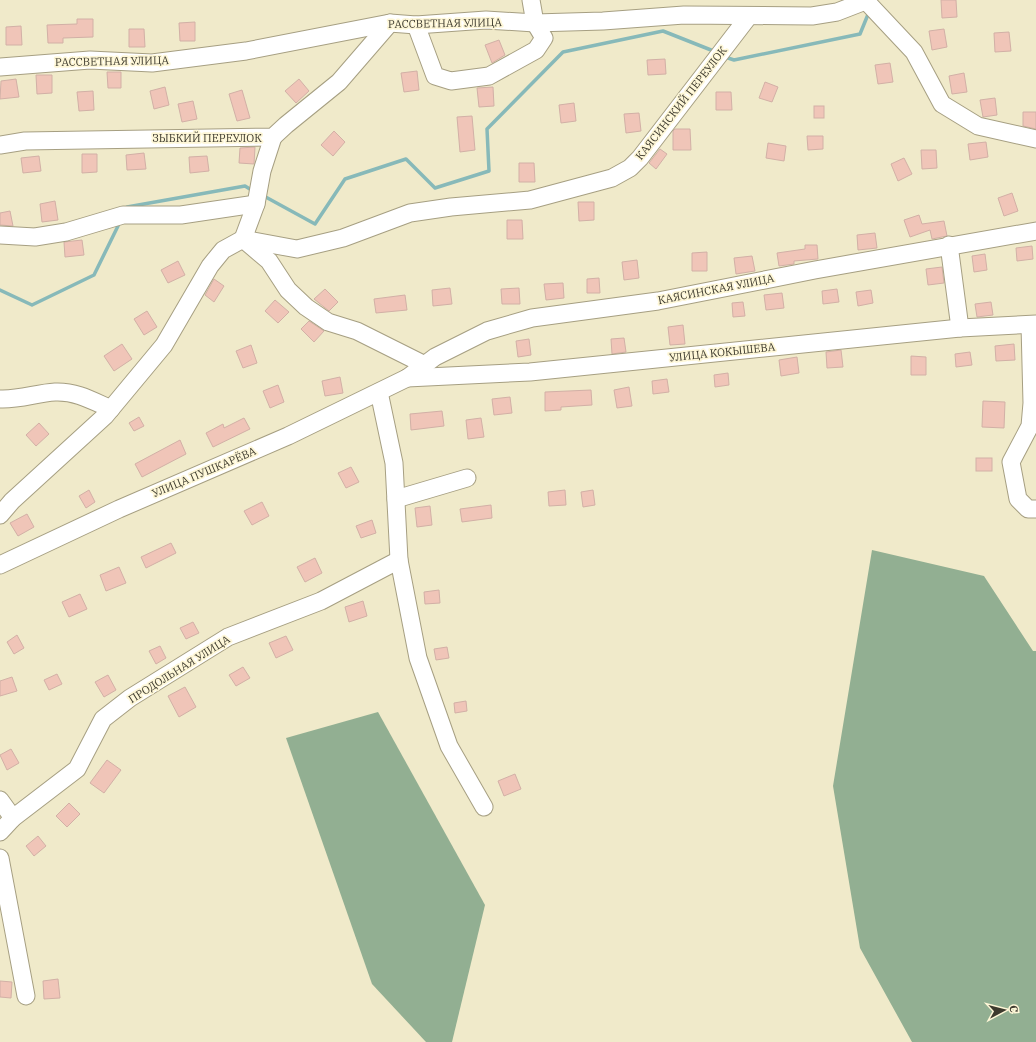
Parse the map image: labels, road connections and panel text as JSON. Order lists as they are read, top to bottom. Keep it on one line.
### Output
{"streets":{"street":["РАССВЕТНАЯ УЛИЦА","КАЯСИНСКИЙ ПЕРЕУЛОК","ЗЫБКИЙ ПЕРЕУЛОК","КАЯСИНСКАЯ УЛИЦА","УЛИЦА КОКЫШЕВА","УЛИЦА ПУШКАРЁВА","ПРОДОЛЬНАЯ УЛИЦА"]},"crossings":[["РАССВЕТНАЯ УЛИЦА","КАЯСИНСКИЙ ПЕРЕУЛОК"],["РАССВЕТНАЯ УЛИЦА","ЗЫБКИЙ ПЕРЕУЛОК"],["КАЯСИНСКАЯ УЛИЦА","УЛИЦА КОКЫШЕВА"],["КАЯСИНСКАЯ УЛИЦА","УЛИЦА ПУШКАРЁВА"],["УЛИЦА КОКЫШЕВА","УЛИЦА ПУШКАРЁВА"]],"north":"right"}
